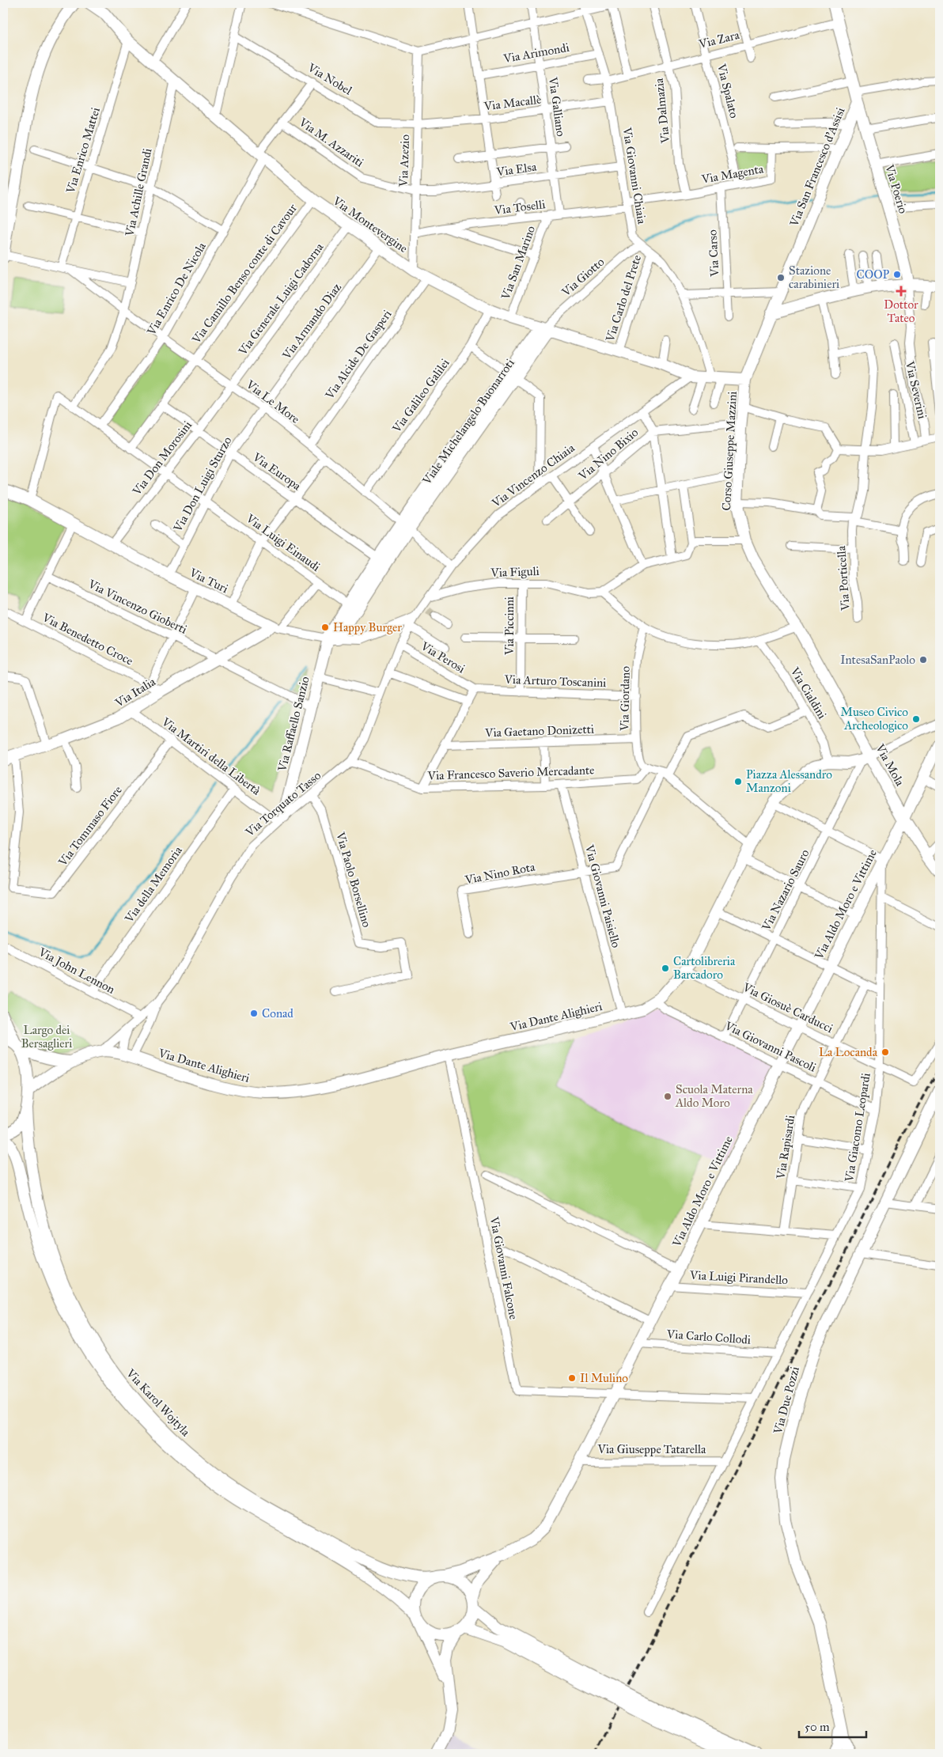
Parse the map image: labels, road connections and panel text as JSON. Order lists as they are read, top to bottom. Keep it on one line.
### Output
{"streets":{"street":["Via Zara","Via Arimondi","Via Nobel","Via Spalato","Via Macallè","Via Galliano","Via Dalmazia","Via M. Azzariti","Via Enrico Mattei","Via Azezio","Via San Francesco d'Assisi","Via Elsa","Via Magenta","Via Giovanni Chiaia","Via Poerio","Via Achille Grandi","Via Toselli","Via Montevergine","Via Carso","Via San Marino","Via Camillo Benso conte di Cavour","Via Giotto","Via Enrico De Nicola","Via Carlo del Prete","Via Generale Luigi Cadorna","Via Armando Diaz","Via Alcide De Gasperi","Via Severini","Via Galileo Galilei","Via Le More","Viale Michelangelo Buonarroti","Corso Giuseppe Mazzini","Via Nino Bixio","Via Don Morosini","Via Europa","Via Vincenzo Chiaia","Via Don Luigi Sturzo","Via Luigi Einaudi","Via Figuli","Via Porticella","Via Turi","Via Vincenzo Gioberti","Via Piccinni","Via Benedetto Croce","Via Perosi","Via Arturo Toscanini","Via Italia","Via Cialdini","Via Giordano","Via Raffaello Sanzio","Via Gaetano Donizetti","Via Martiri della Libertà","Via Mola","Via Francesco Saverio Mercadante","Via Torquato Tasso","Via Tommaso Fiore","Via Nino Rota","Via Paolo Borsellino","Via della Memoria","Via Nazario Sauro","Via Giovanni Paisiello","Via Aldo Moro e Vittime","Via John Lennon","Via Giosuè Carducci","Via Dante Alighieri","Via Giovanni Pascoli","Via Giacomo Leopardi","Via Rapisardi","Via Giovanni Falcone","Via Luigi Pirandello","Via Carlo Collodi","Via Due Pozzi","Via Karol Wojtyla","Via Giuseppe Tatarella"]},"crossings":[["Via Zara","Via Spalato"],["Via Zara","Via Dalmazia"],["Via Zara","Via Giovanni Chiaia"],["Via Arimondi","Via Galliano"],["Via Arimondi","Via Giovanni Chiaia"],["Via Nobel","Via Macallè"],["Via Nobel","Via Azezio"],["Via Nobel","Via Enrico De Nicola"],["Via Spalato","Via Magenta"],["Via Macallè","Via Galliano"],["Via Macallè","Via Azezio"],["Via Macallè","Via Giovanni Chiaia"],["Via Galliano","Via Elsa"],["Via Galliano","Via Toselli"],["Via Dalmazia","Via Magenta"],["Via M. Azzariti","Via Azezio"],["Via M. Azzariti","Via Elsa"],["Via M. Azzariti","Via Enrico De Nicola"],["Via Enrico Mattei","Via Montevergine"],["Via Enrico Mattei","Via Le More"],["Via Azezio","Via Elsa"],["Via Azezio","Via Toselli"],["Via Azezio","Via Montevergine"],["Via San Francesco d'Assisi","Via Magenta"],["Via San Francesco d'Assisi","Via Poerio"],["Via San Francesco d'Assisi","Corso Giuseppe Mazzini"],["Via Elsa","Via Giovanni Chiaia"],["Via Magenta","Via Giovanni Chiaia"],["Via Magenta","Via Toselli"],["Via Magenta","Via Carso"],["Via Giovanni Chiaia","Via Toselli"],["Via Giovanni Chiaia","Via Montevergine"],["Via Giovanni Chiaia","Via Giotto"],["Via Giovanni Chiaia","Via Carlo del Prete"],["Via Achille Grandi","Via Montevergine"],["Via Achille Grandi","Via Le More"],["Via Achille Grandi","Via Luigi Einaudi"],["Via Toselli","Via San Marino"],["Via Montevergine","Via San Marino"],["Via Montevergine","Via Camillo Benso conte di Cavour"],["Via Montevergine","Via Giotto"],["Via Montevergine","Via Enrico De Nicola"],["Via Montevergine","Via Carlo del Prete"],["Via Montevergine","Via Generale Luigi Cadorna"],["Via Montevergine","Via Armando Diaz"],["Via Montevergine","Via Alcide De Gasperi"],["Via Montevergine","Via Galileo Galilei"],["Via Montevergine","Viale Michelangelo Buonarroti"],["Via Montevergine","Corso Giuseppe Mazzini"],["Via Montevergine","Via Vincenzo Chiaia"],["Via Camillo Benso conte di Cavour","Via Le More"],["Via Camillo Benso conte di Cavour","Via Europa"],["Via Camillo Benso conte di Cavour","Via Luigi Einaudi"],["Via Giotto","Viale Michelangelo Buonarroti"],["Via Enrico De Nicola","Via Le More"],["Via Enrico De Nicola","Via Luigi Einaudi"],["Via Generale Luigi Cadorna","Via Le More"],["Via Generale Luigi Cadorna","Via Don Morosini"],["Via Armando Diaz","Via Le More"],["Via Armando Diaz","Via Don Luigi Sturzo"],["Via Alcide De Gasperi","Via Le More"],["Via Galileo Galilei","Via Le More"],["Via Le More","Viale Michelangelo Buonarroti"],["Via Le More","Via Don Morosini"],["Via Le More","Via Vincenzo Chiaia"],["Via Le More","Via Don Luigi Sturzo"],["Corso Giuseppe Mazzini","Via Nino Bixio"],["Corso Giuseppe Mazzini","Via Mola"],["Via Don Morosini","Via Europa"],["Via Don Morosini","Via Luigi Einaudi"],["Via Don Morosini","Via Turi"],["Via Europa","Via Don Luigi Sturzo"],["Via Vincenzo Chiaia","Via Figuli"],["Via Vincenzo Chiaia","Via Turi"],["Via Vincenzo Chiaia","Via Torquato Tasso"],["Via Don Luigi Sturzo","Via Luigi Einaudi"],["Via Don Luigi Sturzo","Via Turi"],["Via Luigi Einaudi","Via Turi"],["Via Figuli","Via Piccinni"],["Via Turi","Via Italia"],["Via Turi","Via Raffaello Sanzio"],["Via Turi","Via Torquato Tasso"],["Via Vincenzo Gioberti","Via Italia"],["Via Vincenzo Gioberti","Via Raffaello Sanzio"],["Via Piccinni","Via Arturo Toscanini"],["Via Benedetto Croce","Via Italia"],["Via Perosi","Via Arturo Toscanini"],["Via Perosi","Via Torquato Tasso"],["Via Arturo Toscanini","Via Giordano"],["Via Italia","Via Martiri della Libertà"],["Via Italia","Via Tommaso Fiore"],["Via Cialdini","Via Dante Alighieri"],["Via Giordano","Via Gaetano Donizetti"],["Via Giordano","Via Francesco Saverio Mercadante"],["Via Raffaello Sanzio","Via Martiri della Libertà"],["Via Raffaello Sanzio","Via Torquato Tasso"],["Via Martiri della Libertà","Via Torquato Tasso"],["Via Martiri della Libertà","Via Tommaso Fiore"],["Via Martiri della Libertà","Via della Memoria"],["Via Mola","Via Nazario Sauro"],["Via Mola","Via Aldo Moro e Vittime"],["Via Mola","Via Dante Alighieri"],["Via Francesco Saverio Mercadante","Via Torquato Tasso"],["Via Francesco Saverio Mercadante","Via Giovanni Paisiello"],["Via Torquato Tasso","Via Paolo Borsellino"],["Via Torquato Tasso","Via John Lennon"],["Via Torquato Tasso","Via Dante Alighieri"],["Via Nino Rota","Via Giovanni Paisiello"],["Via della Memoria","Via John Lennon"],["Via Nazario Sauro","Via Giosuè Carducci"],["Via Nazario Sauro","Via Dante Alighieri"],["Via Nazario Sauro","Via Giovanni Pascoli"],["Via Giovanni Paisiello","Via Dante Alighieri"],["Via Aldo Moro e Vittime","Via Giosuè Carducci"],["Via Aldo Moro e Vittime","Via Giovanni Pascoli"],["Via Aldo Moro e Vittime","Via Giacomo Leopardi"],["Via Aldo Moro e Vittime","Via Giovanni Falcone"],["Via Aldo Moro e Vittime","Via Luigi Pirandello"],["Via Aldo Moro e Vittime","Via Carlo Collodi"],["Via Aldo Moro e Vittime","Via Karol Wojtyla"],["Via Aldo Moro e Vittime","Via Giuseppe Tatarella"],["Via Giosuè Carducci","Via Dante Alighieri"],["Via Giosuè Carducci","Via Giacomo Leopardi"],["Via Giosuè Carducci","Via Rapisardi"],["Via Dante Alighieri","Via Giovanni Pascoli"],["Via Dante Alighieri","Via Giovanni Falcone"],["Via Giovanni Pascoli","Via Giacomo Leopardi"],["Via Giovanni Pascoli","Via Rapisardi"],["Via Giacomo Leopardi","Via Luigi Pirandello"],["Via Giacomo Leopardi","Via Carlo Collodi"],["Via Giacomo Leopardi","Via Giuseppe Tatarella"]],"parks":["Largo dei Bersaglieri"],"places":{"other":["COOP","Stazione carabinieri","Happy Burger","IntesaSanPaolo","Museo Civico Archeologico","Piazza Alessandro Manzoni","Cartolibreria Barcadoro","Conad","La Locanda","Scuola Materna Aldo Moro","Il Mulino"],"health":["Dottor Tateo"]},"scale_bar":"50 m"}
